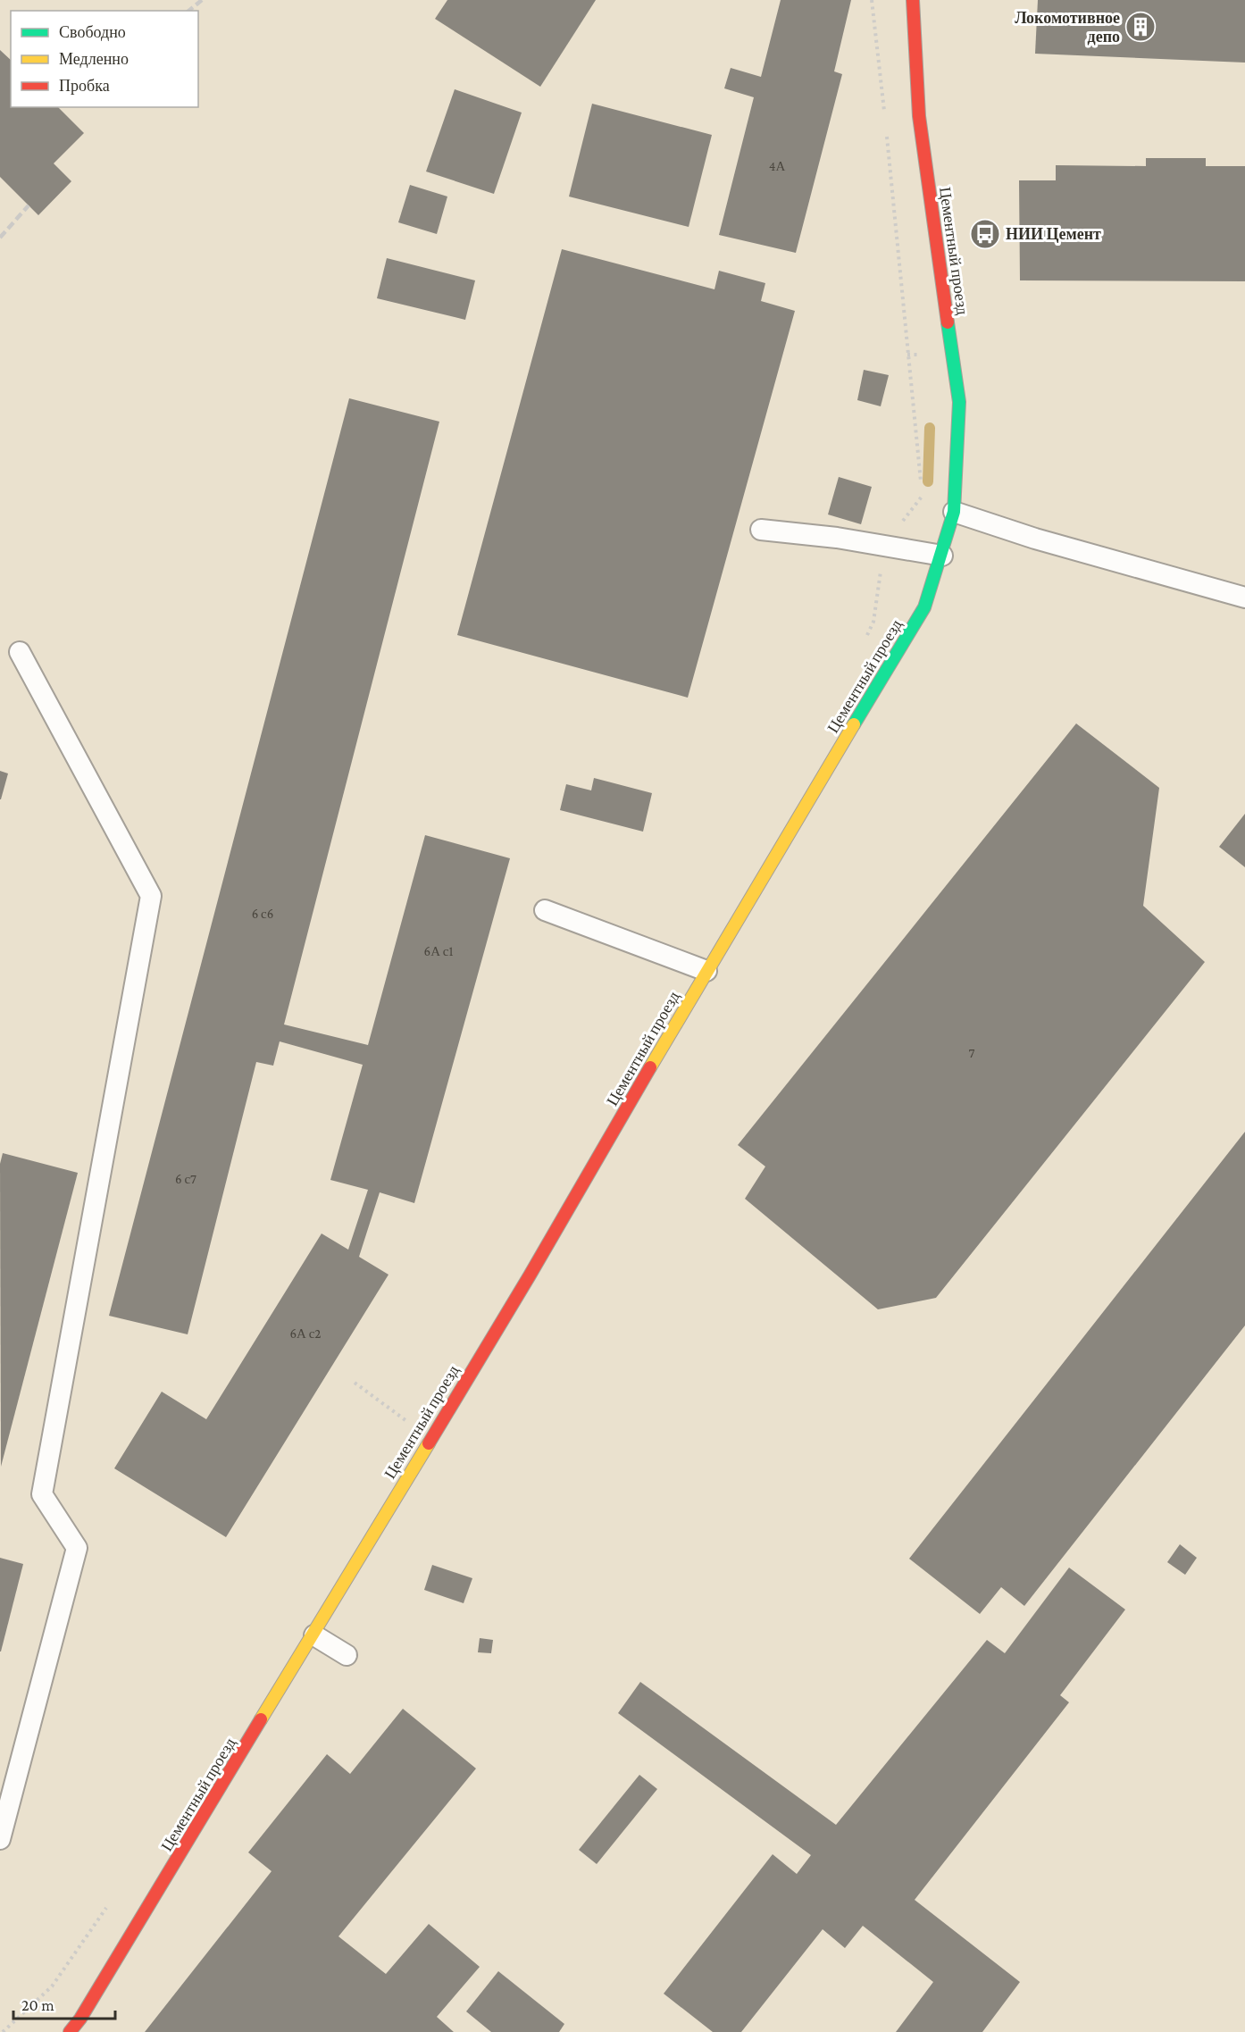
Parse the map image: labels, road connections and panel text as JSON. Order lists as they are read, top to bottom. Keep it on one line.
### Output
{"streets":{"street":["Цементный проезд"]},"places":{"building":["Локомотивное депо"],"bus stop":["НИИ Цемент"]},"house_numbers":["4А","6 с6","6А с1","7","6 с7","6А с2"],"legend":["Свободно","Медленно","Пробка"],"scale_bar":"20 m"}
